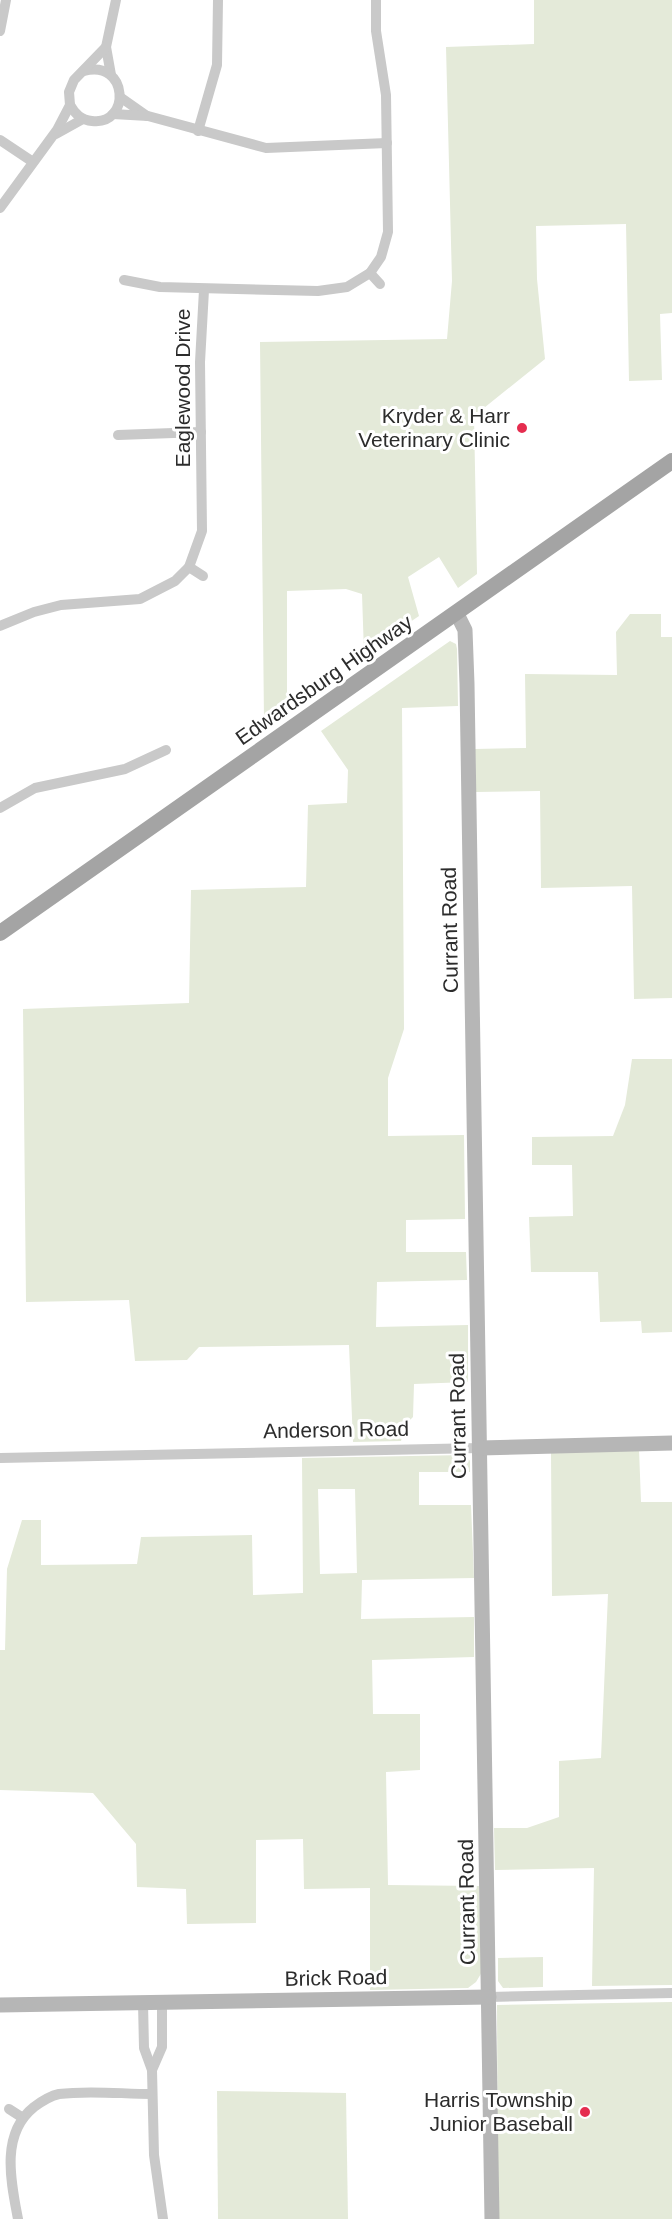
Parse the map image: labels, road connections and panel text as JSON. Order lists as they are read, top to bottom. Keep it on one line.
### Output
{"streets":{"main road":["Edwardsburg Highway"],"street":["Eaglewood Drive","Currant Road","Anderson Road","Brick Road"]},"crossings":[["Edwardsburg Highway","Currant Road"],["Currant Road","Anderson Road"],["Currant Road","Brick Road"]],"places":["Kryder & Harr Veterinary Clinic","Harris Township Junior Baseball"]}
